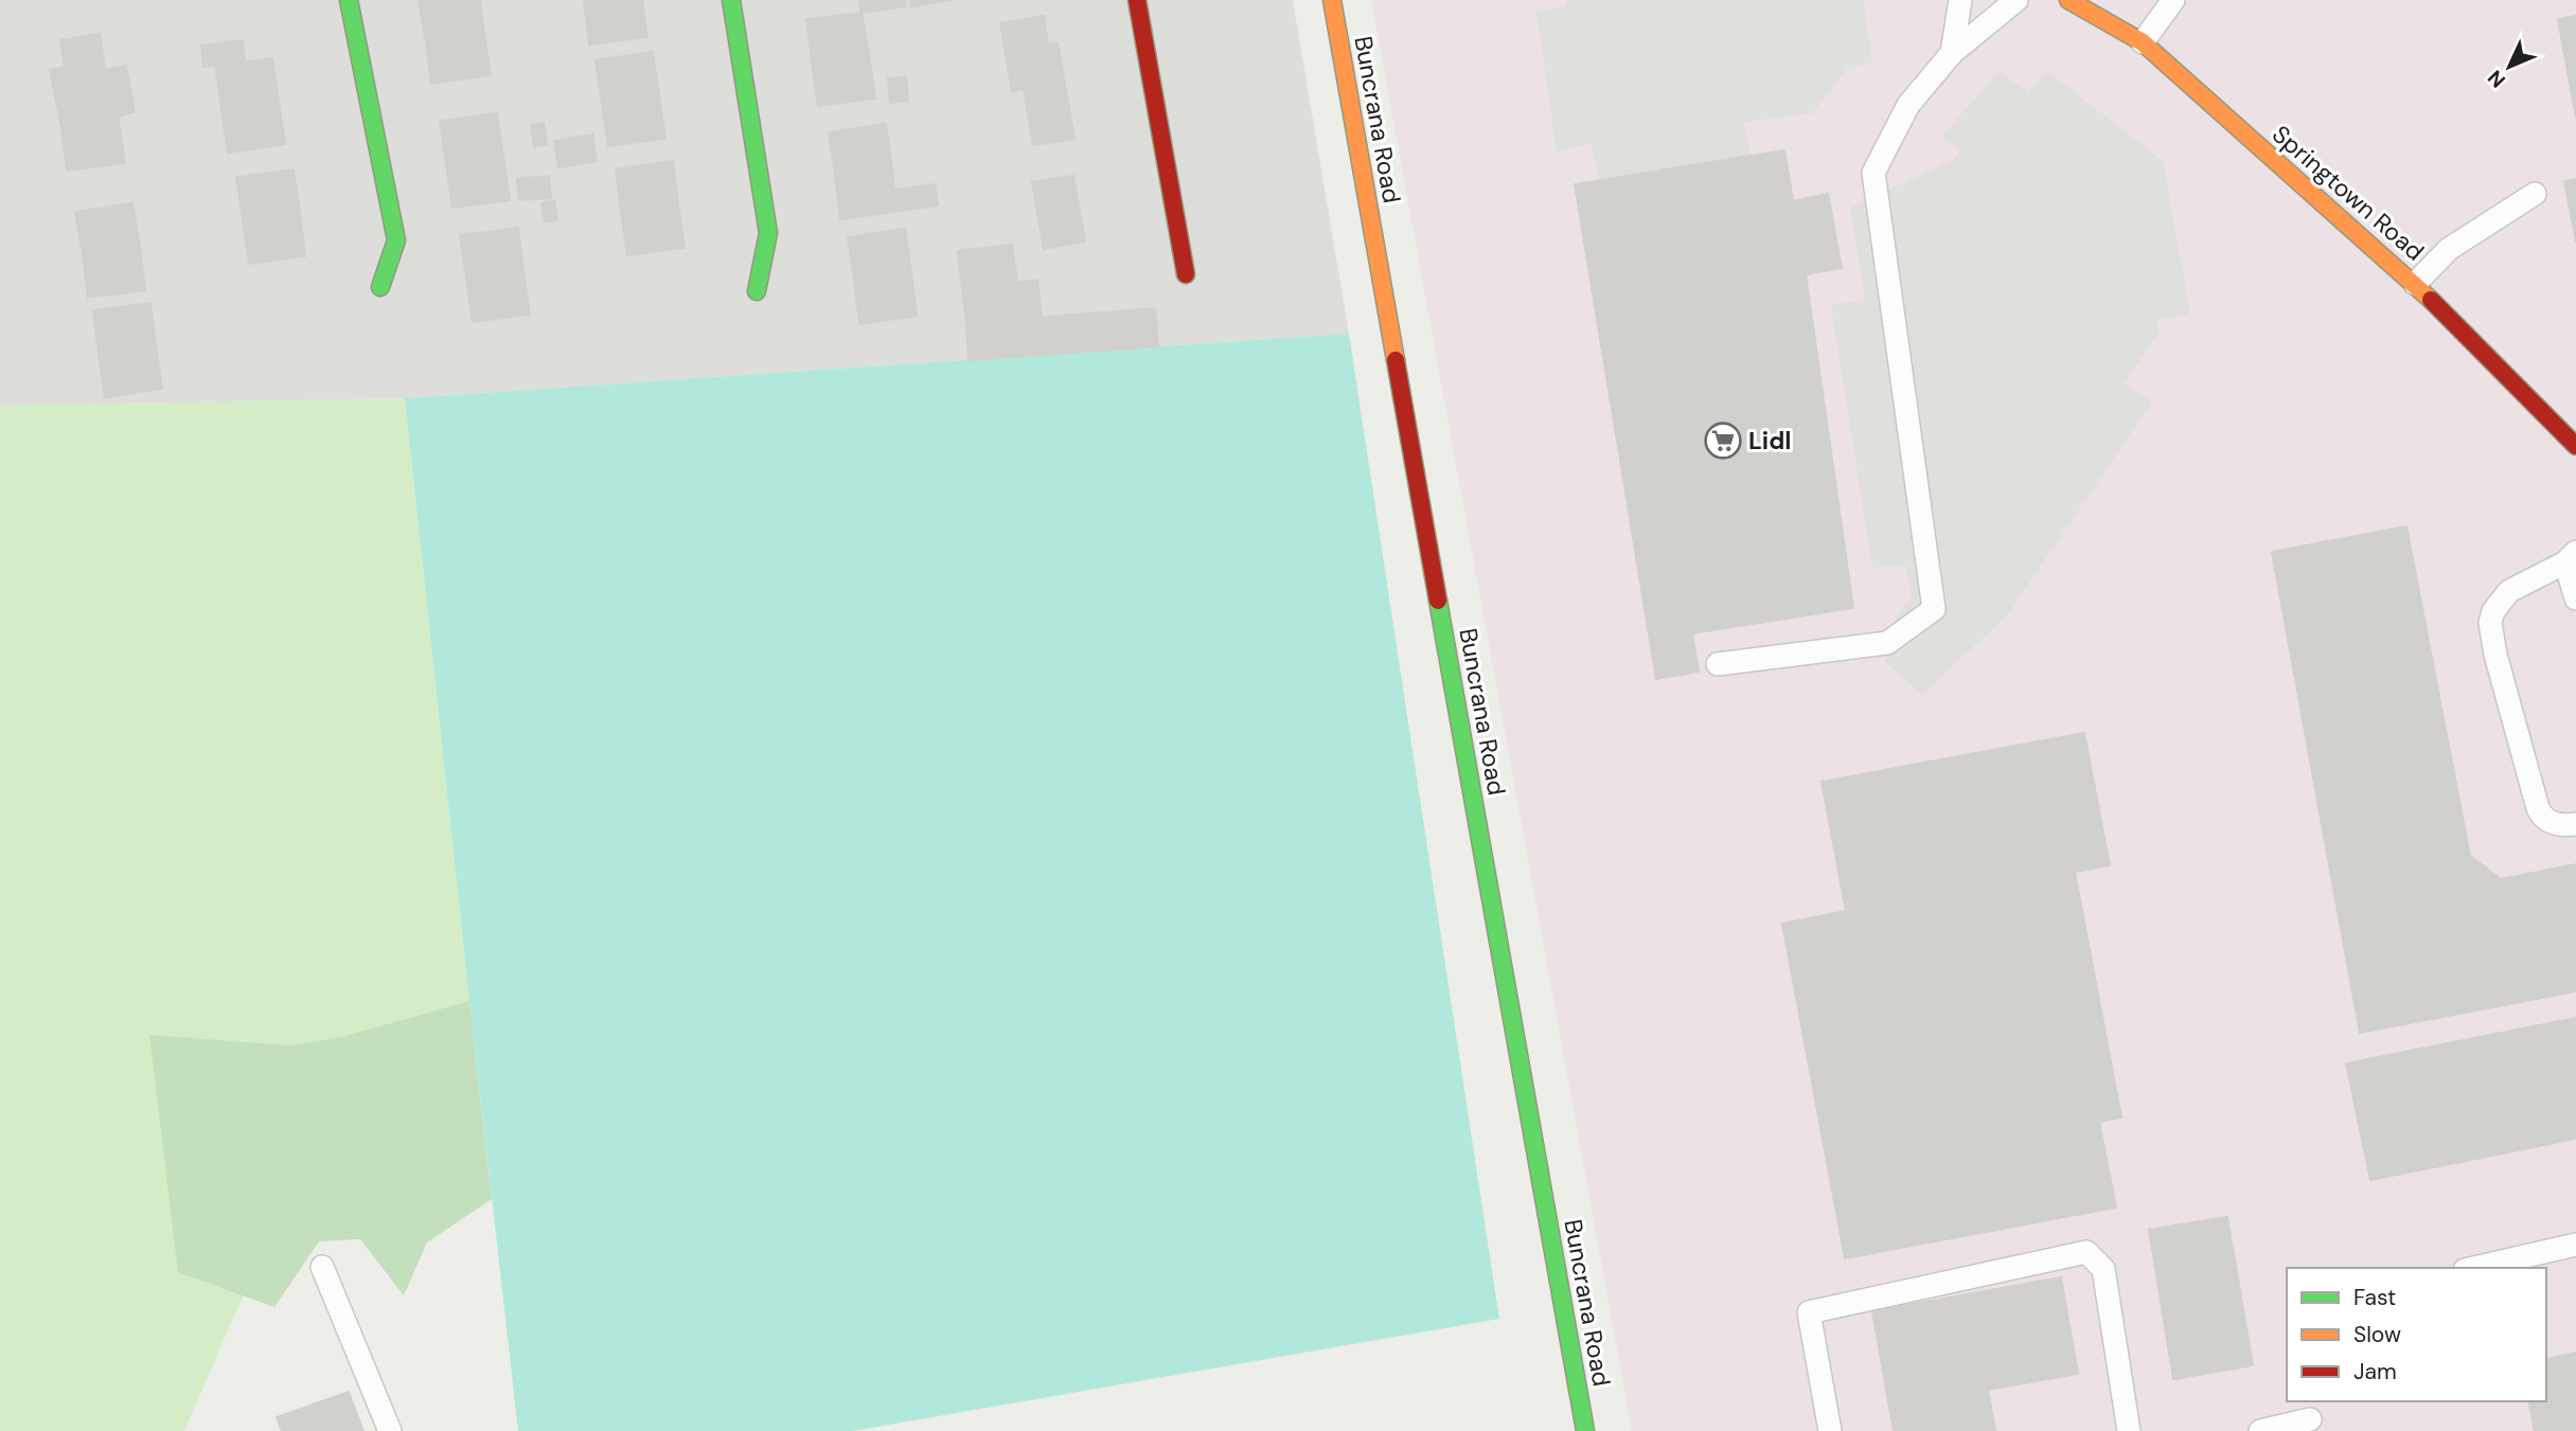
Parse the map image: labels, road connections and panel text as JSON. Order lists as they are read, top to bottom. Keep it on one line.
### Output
{"streets":{"main road":["Buncrana Road","Springtown Road"]},"places":{"supermarket":["Lidl"]},"legend":["Fast","Slow","Jam"],"north":"bottom left"}
